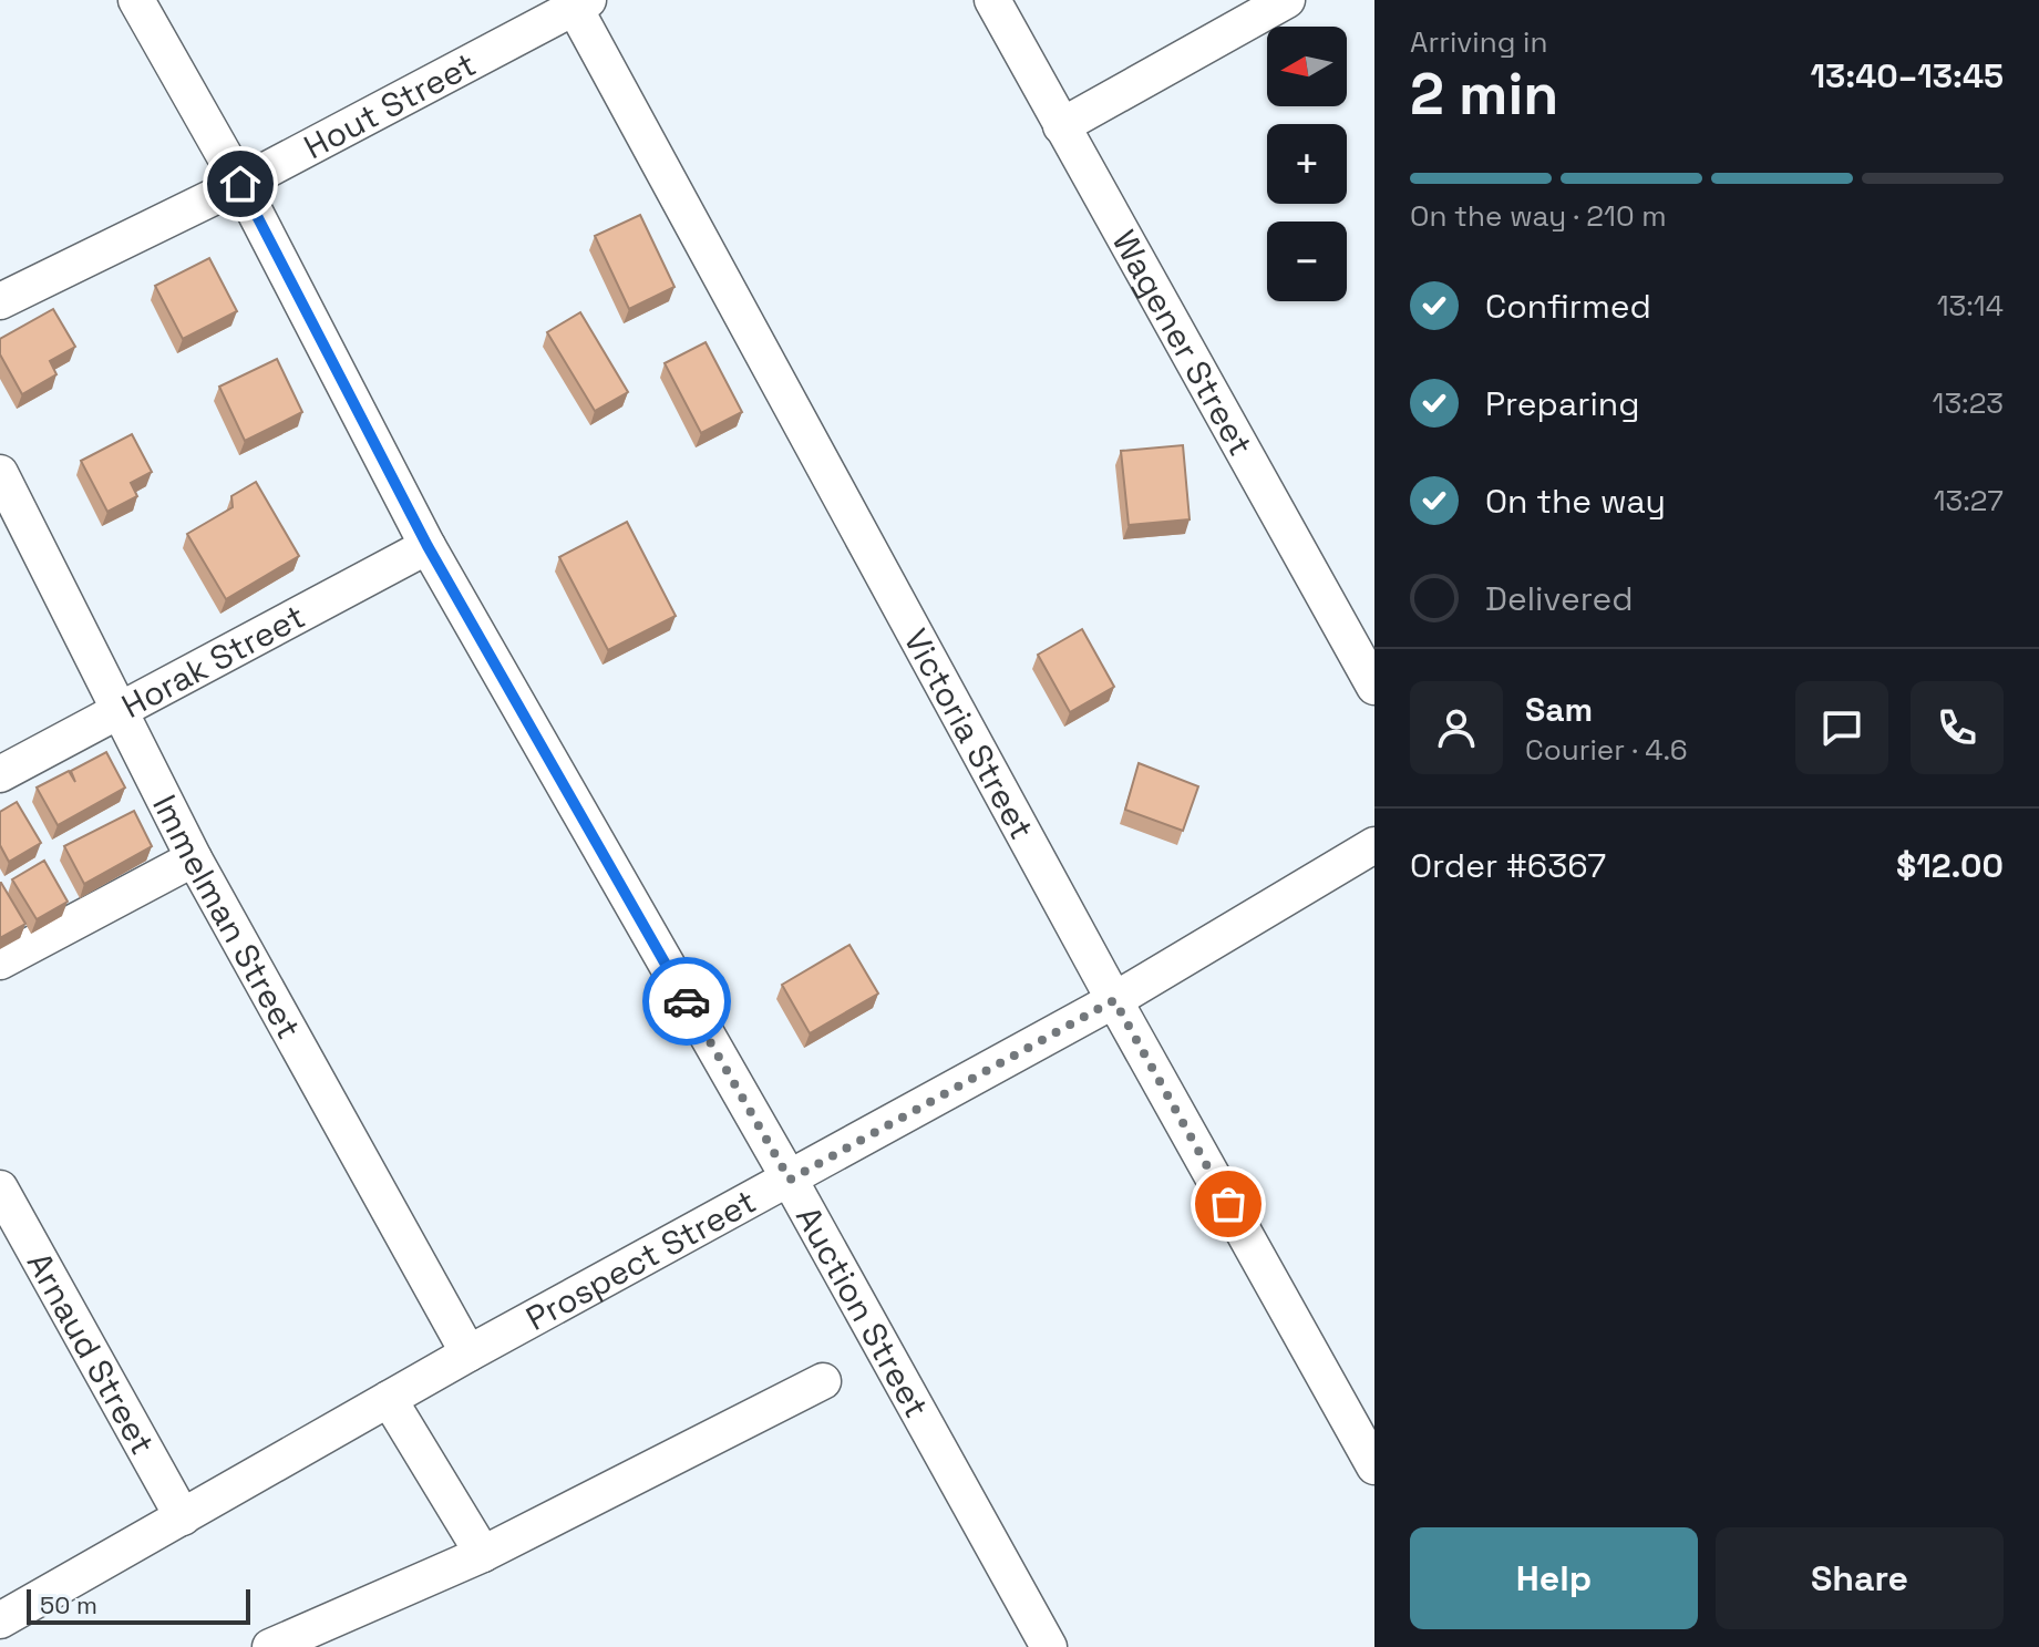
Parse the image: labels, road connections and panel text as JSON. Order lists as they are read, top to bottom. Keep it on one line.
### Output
{"streets":{"street":["Hout Street","Wagener Street","Horak Street","Victoria Street","Immelman Street","Prospect Street","Auction Street","Arnaud Street"]},"crossings":[["Hout Street","Victoria Street"],["Hout Street","Auction Street"],["Horak Street","Immelman Street"],["Horak Street","Auction Street"],["Victoria Street","Prospect Street"],["Immelman Street","Prospect Street"],["Prospect Street","Auction Street"],["Prospect Street","Arnaud Street"]],"scale_bar":"50 m","north":"left","page":{"heading":["2 min","Arriving in","13:40–13:45"],"panel":["Sam","Courier · 4.6","Order #6367","$12.00"],"map_buttons":["+","−"],"bar":"On the way · 210 m","list":[["Confirmed","13:14"],["Preparing","13:23"],["On the way","13:27"],"Delivered"],"buttons":["Help","Share"],"scale":"50 m"}}
